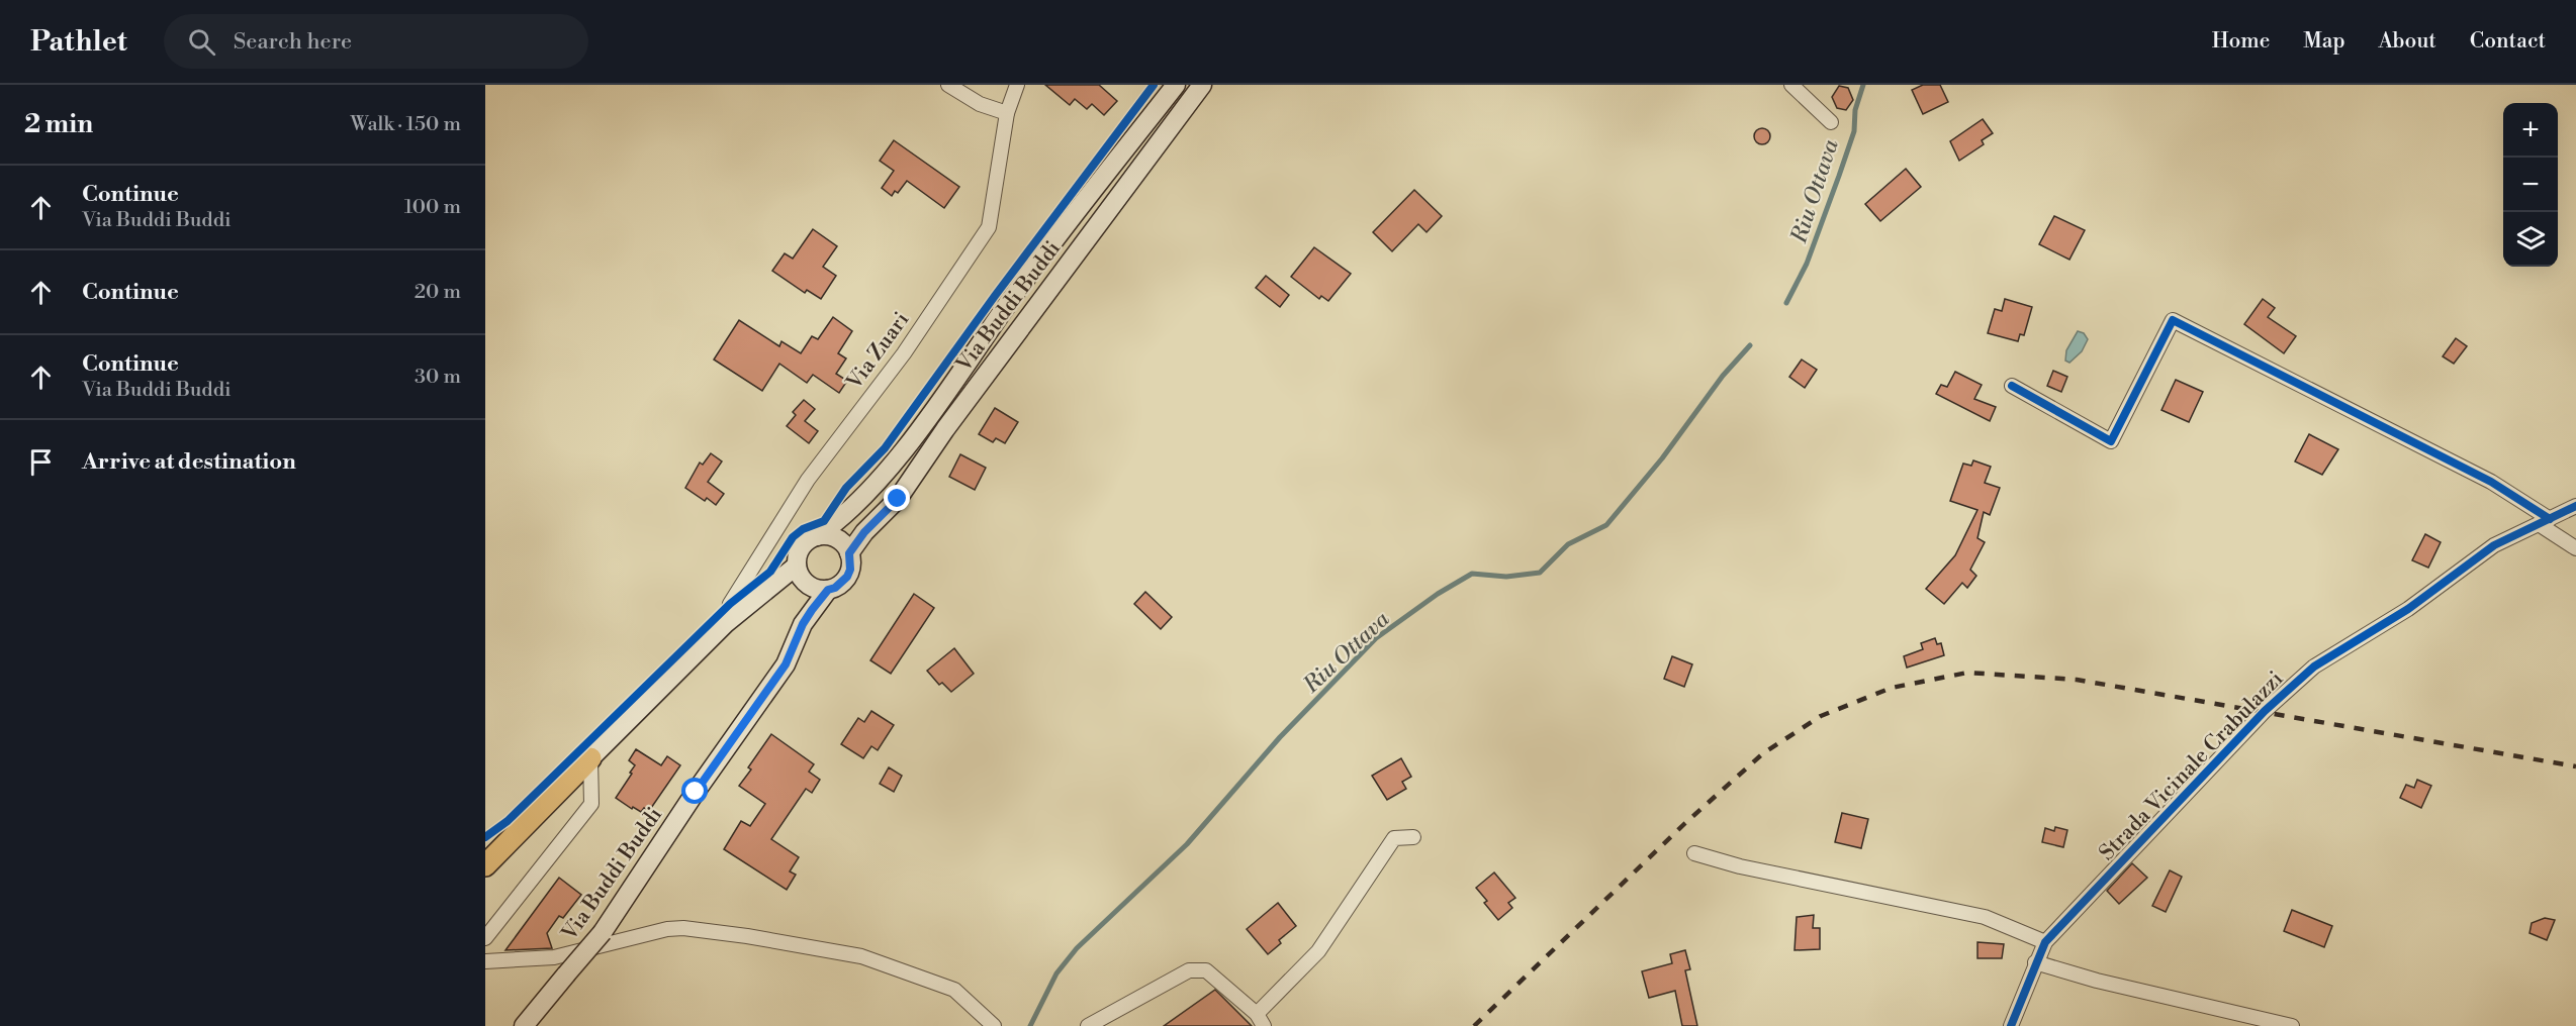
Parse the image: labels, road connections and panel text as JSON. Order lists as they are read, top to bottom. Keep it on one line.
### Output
{"streets":{"main road":["Via Buddi Buddi"],"street":["Via Zuari","Strada Vicinale Crabulazzi"]},"water":["Riu Ottava"],"page":{"header":"Pathlet","search":"Search here","nav":["Home","Map","About","Contact"],"heading":["2 min","Walk · 150 m"],"map_buttons":["+","−"],"list":[["Continue","Via Buddi Buddi","100 m"],["Continue","20 m"],["Continue","Via Buddi Buddi","30 m"],"Arrive at destination"]}}
